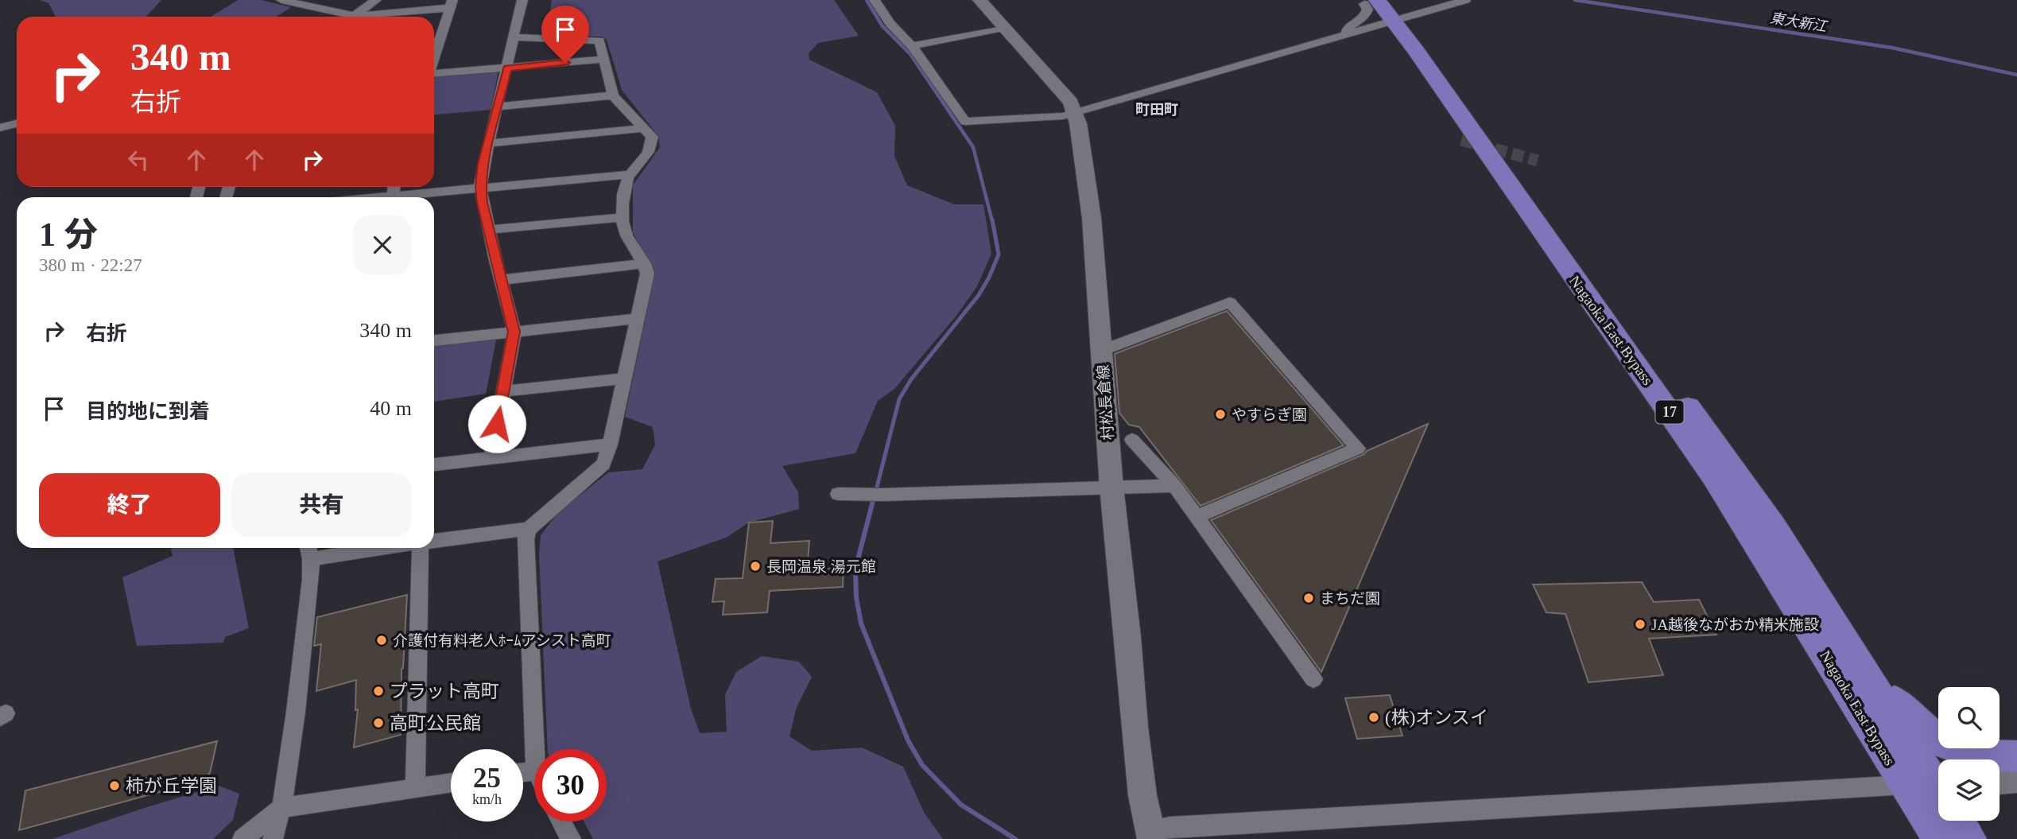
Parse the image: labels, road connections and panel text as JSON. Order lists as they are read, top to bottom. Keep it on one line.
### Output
{"streets":{"highway":["Nagaoka East Bypass","17"],"main road":["村松長倉線"]},"districts":["町田町"],"water":["東大新江"],"places":["やすらぎ園","長岡温泉 湯元館","まちだ園","JA越後ながおか精米施設","介護付有料老人ﾎｰﾑアシスト高町","プラット高町","(株)オンスイ","高町公民館","柿が丘学園"],"page":{"turn":["340 m","右折"],"heading":["1 分","380 m · 22:27"],"list":[{"name":"右折","value":"340 m"},{"name":"目的地に到着","value":"40 m"}],"buttons":["終了","共有"],"speed":"25 km/h","limit":"30"}}
